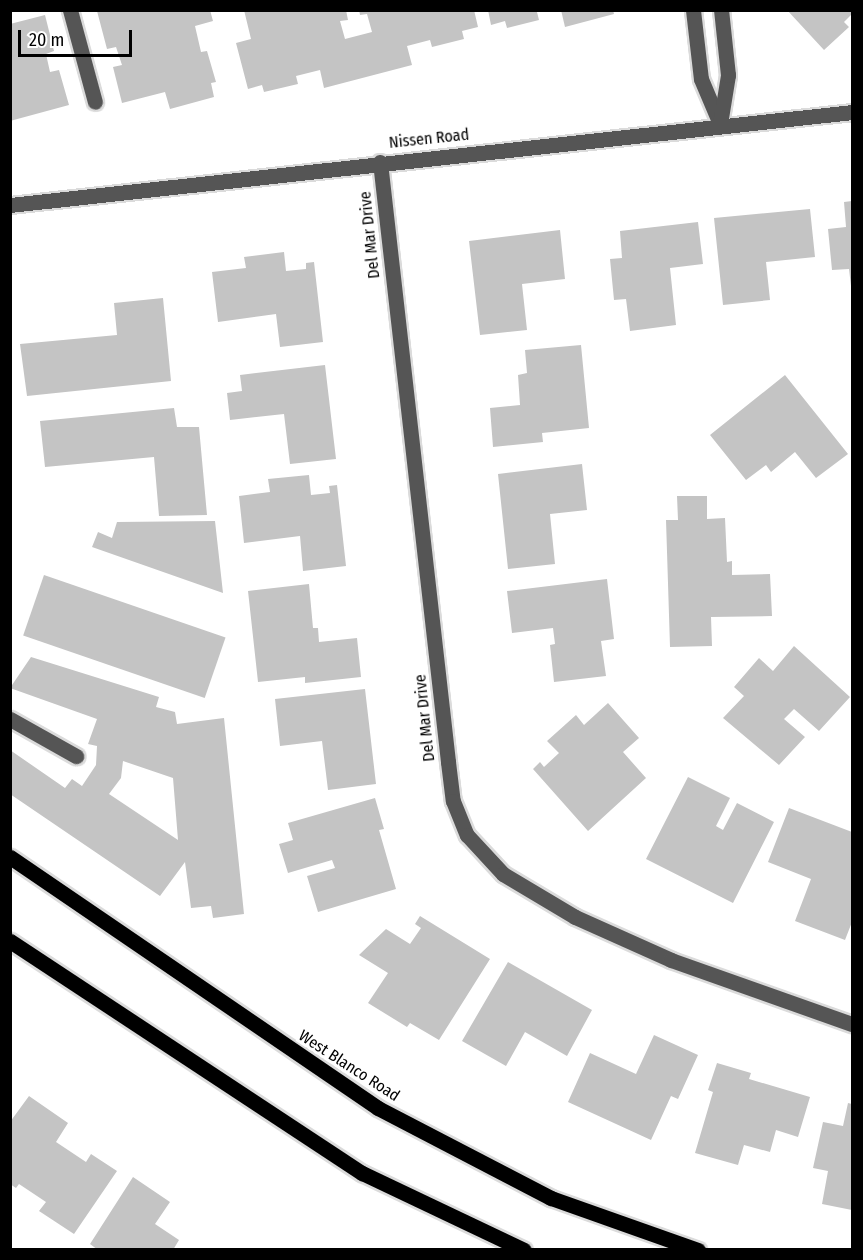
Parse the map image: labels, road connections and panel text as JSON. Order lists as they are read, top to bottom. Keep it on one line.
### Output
{"streets":{"main road":["West Blanco Road"],"street":["Nissen Road","Del Mar Drive"]},"crossings":[["Nissen Road","Del Mar Drive"]],"scale_bar":"20 m"}
